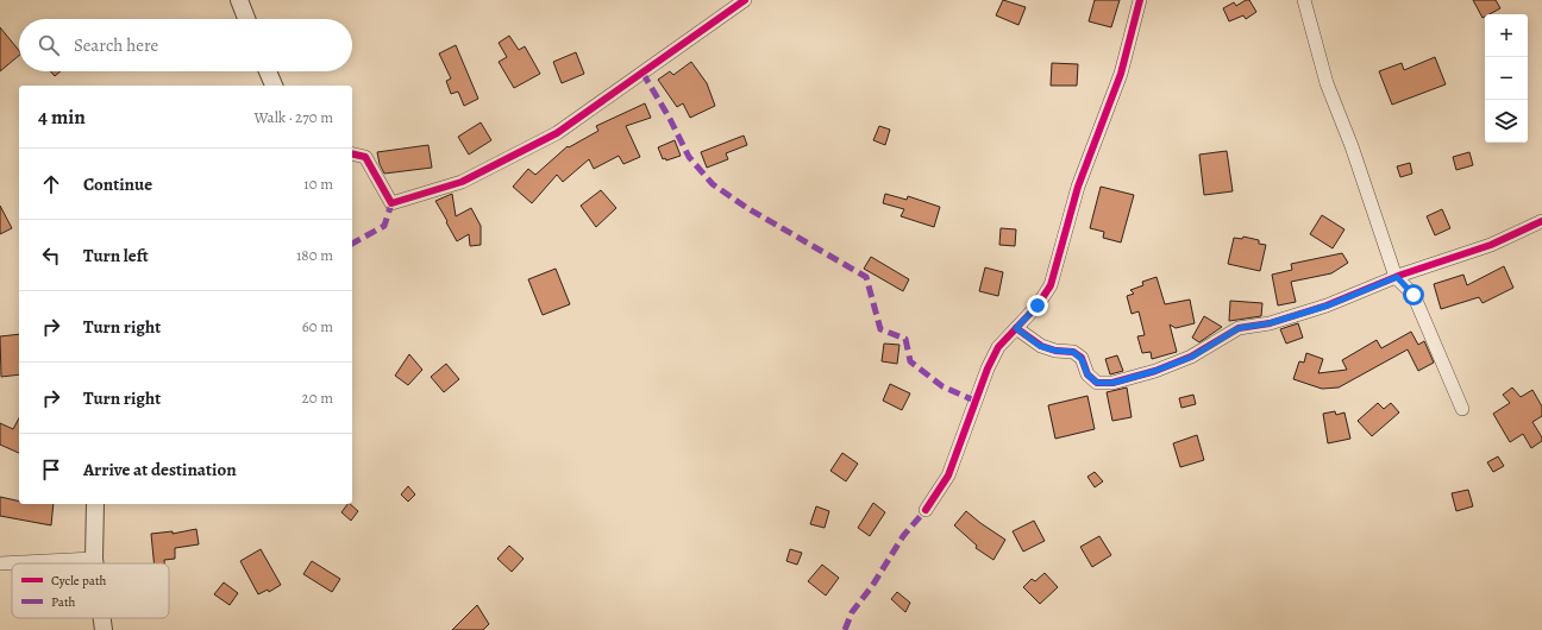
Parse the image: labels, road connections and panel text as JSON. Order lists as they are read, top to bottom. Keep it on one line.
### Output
{"legend":["Cycle path","Path"],"page":{"map_buttons":["+","−"],"search":"Search here","heading":["4 min","Walk · 270 m"],"list":[["Continue","10 m"],["Turn left","180 m"],["Turn right","60 m"],["Turn right","20 m"],"Arrive at destination"]}}
